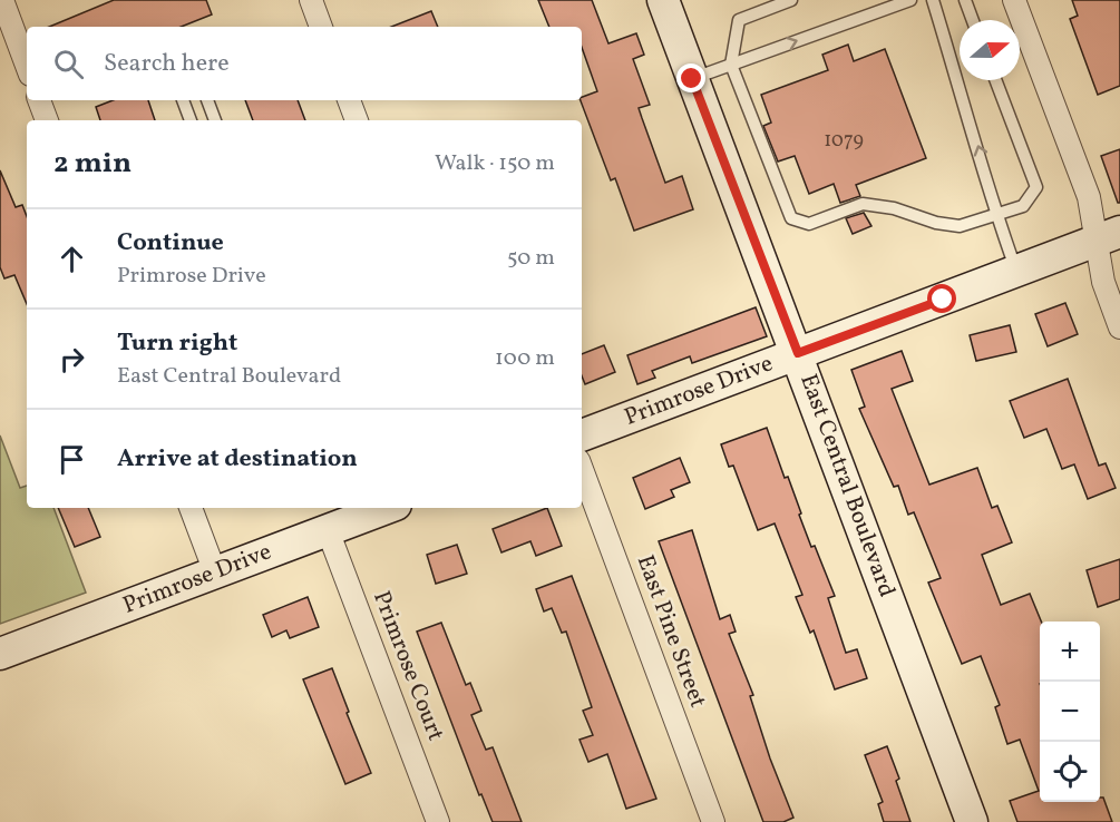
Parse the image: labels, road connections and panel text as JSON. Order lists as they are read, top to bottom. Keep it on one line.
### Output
{"streets":{"street":["Primrose Drive","East Central Boulevard","East Pine Street","Primrose Court"]},"crossings":[["Primrose Drive","East Central Boulevard"],["Primrose Drive","Primrose Court"]],"house_numbers":["1079"],"north":"right","page":{"search":"Search here","heading":["2 min","Walk · 150 m"],"list":[["Continue","Primrose Drive","50 m"],["Turn right","East Central Boulevard","100 m"],"Arrive at destination"],"map_buttons":["+","−"]}}
